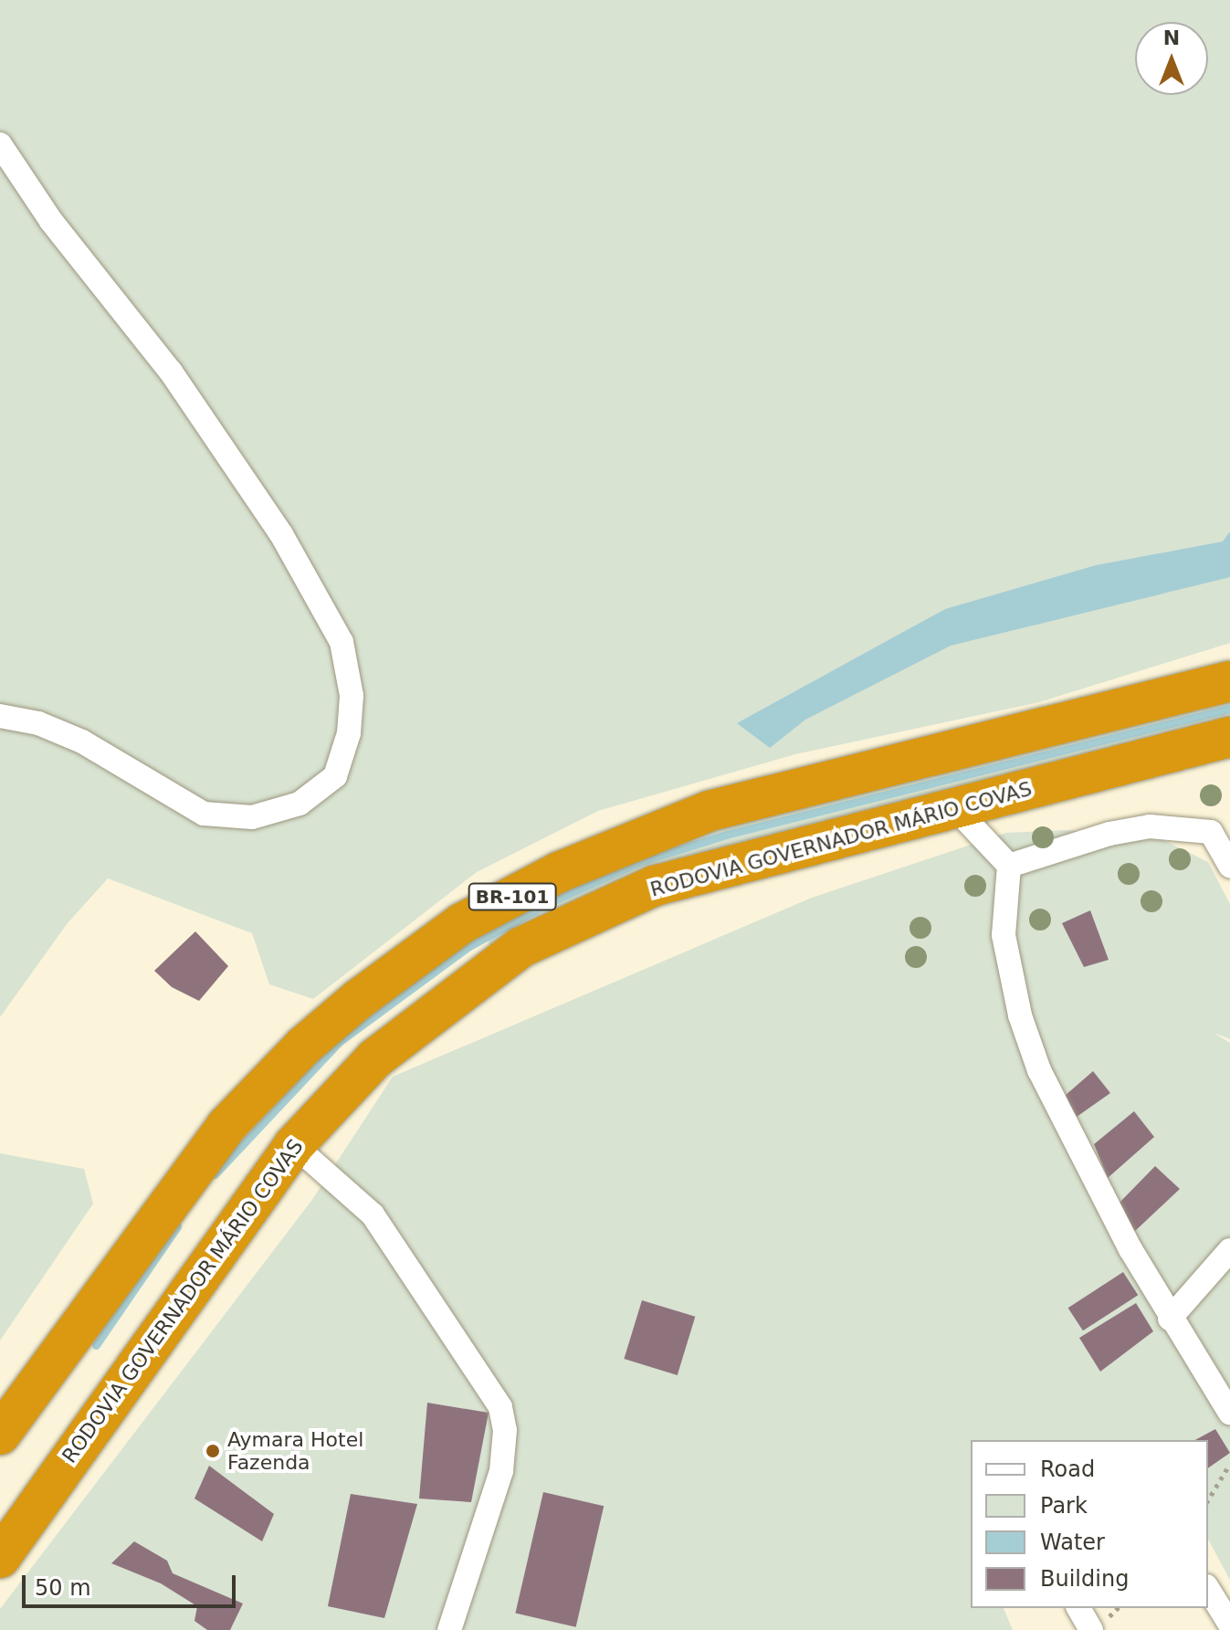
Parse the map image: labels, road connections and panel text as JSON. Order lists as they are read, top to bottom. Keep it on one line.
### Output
{"streets":{"highway":["RODOVIA GOVERNADOR MÁRIO COVAS","BR-101"]},"places":["Aymara Hotel Fazenda"],"legend":["Road","Park","Water","Building"],"scale_bar":"50 m","north":"top"}
